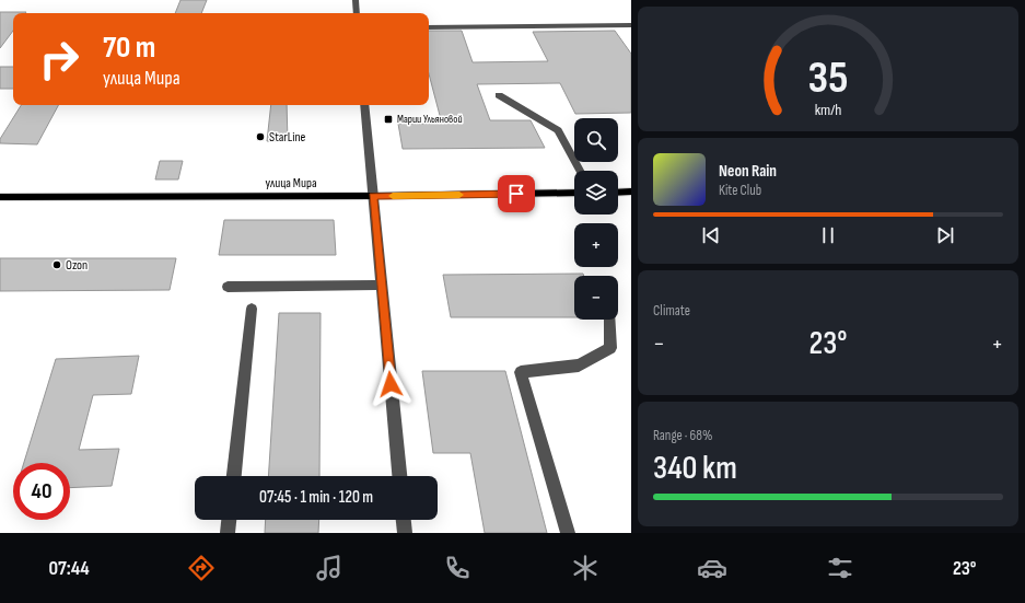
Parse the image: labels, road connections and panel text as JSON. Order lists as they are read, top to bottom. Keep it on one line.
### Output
{"streets":{"main road":["улица Мира"]},"places":{"transit":["Марии Ульяновой"],"other":["StarLine","Ozon"]},"page":{"turn":["70 m","улица Мира"],"map_buttons":["+","−"],"song":["Neon Rain","Kite Club"],"tile":["Climate",["Range · 68%","340 km"]],"heat":["−","23°","+"],"limit":"40","trip":"07:45 · 1 min · 120 m","tabs":["07:44","23°"],"gauge":["35","km/h"]}}
